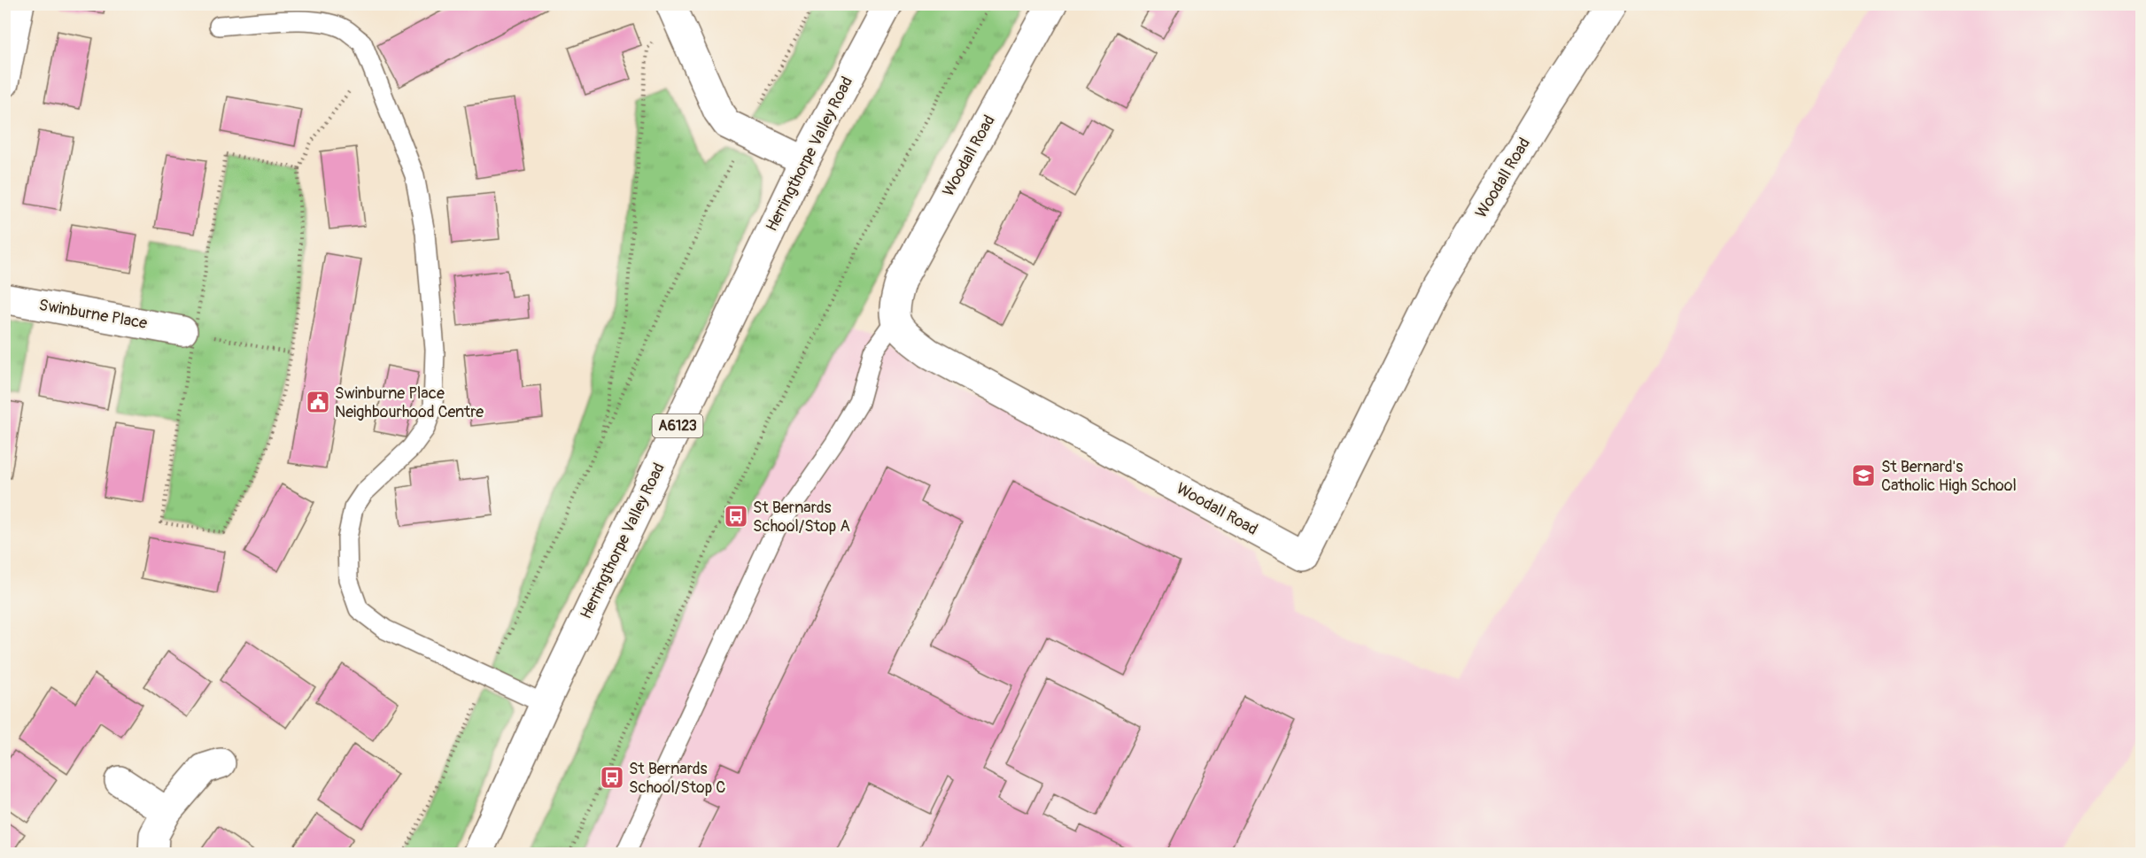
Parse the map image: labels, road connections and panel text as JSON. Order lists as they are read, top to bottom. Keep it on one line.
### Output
{"streets":{"street":["Herringthorpe Valley Road","Woodall Road","Swinburne Place","A6123"]},"places":{"public building":["Swinburne Place Neighbourhood Centre"],"school or university":["St Bernard's Catholic High School"],"bus stop":["St Bernards School/Stop A","St Bernards School/Stop C"]}}
